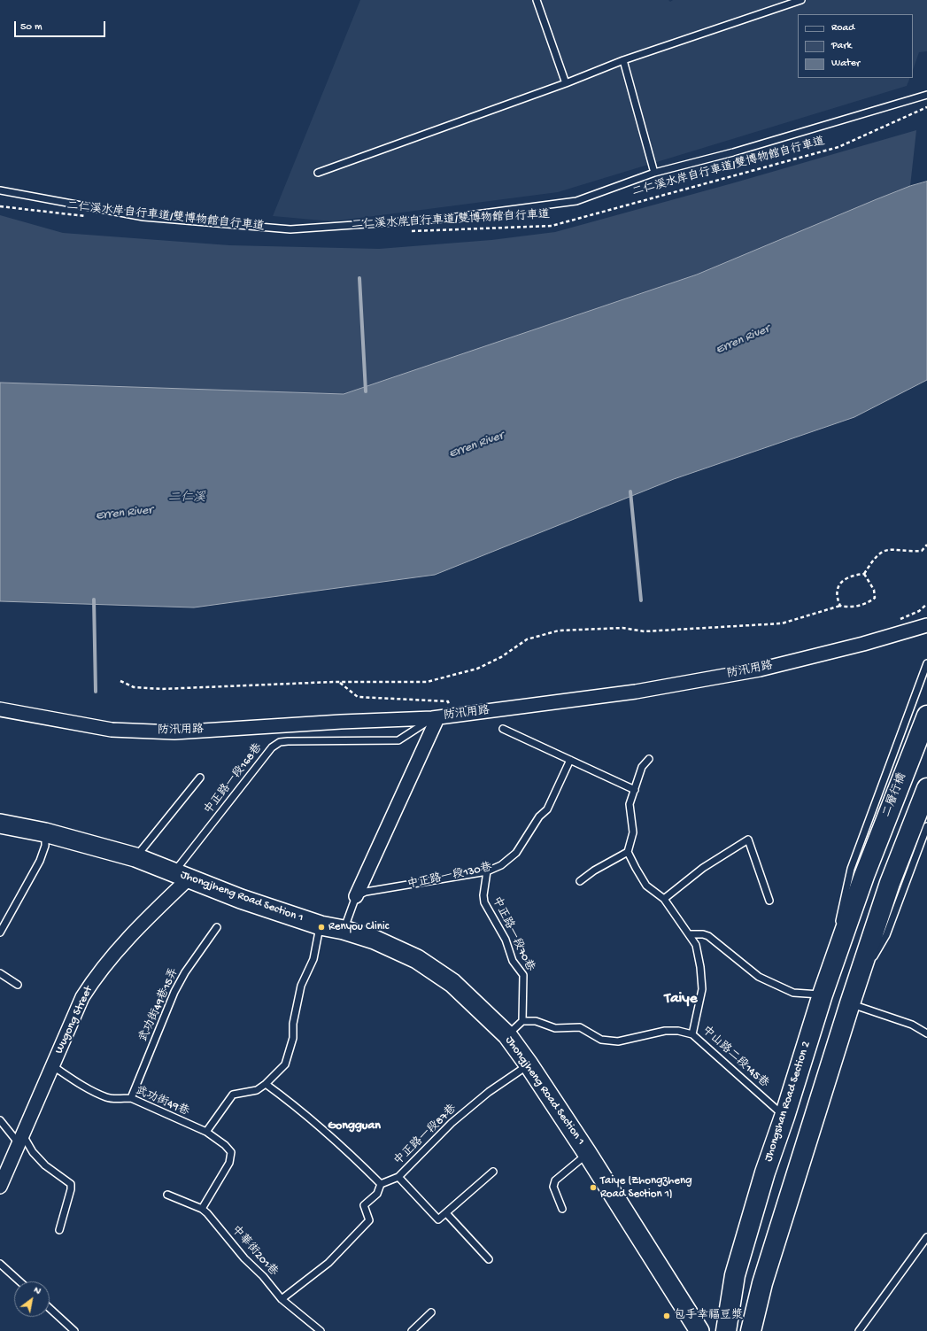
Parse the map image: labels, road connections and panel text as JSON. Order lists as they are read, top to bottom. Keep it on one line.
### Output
{"streets":{"main road":["二層行橋","Jhongshan Road Section 2"],"street":["防汛用路","Jhongjheng Road Section 1","Wugong Street"],"lane":["中正路一段168巷","中正路一段130巷","中正路一段70巷","武功街49巷15弄","中山路二段145巷","武功街49巷","中正路一段87巷","中華街201巷"],"path":["二仁溪水岸自行車道/雙博物館自行車道"]},"crossings":[["防汛用路","中正路一段168巷"],["中正路一段168巷","Jhongjheng Road Section 1"],["中正路一段168巷","Wugong Street"],["二層行橋","Jhongshan Road Section 2"],["中正路一段130巷","中正路一段70巷"],["Jhongjheng Road Section 1","Wugong Street"],["Jhongjheng Road Section 1","中正路一段87巷"],["武功街49巷15弄","武功街49巷"],["Wugong Street","武功街49巷"],["中山路二段145巷","Jhongshan Road Section 2"],["武功街49巷","中華街201巷"]],"districts":["Taiye","Gongguan"],"water":["Erren River","二仁溪"],"places":["Renyou Clinic","Taiye (Zhongzheng Road Section 1)","包手幸福豆漿"],"legend":["Road","Park","Water"],"scale_bar":"50 m","north":"top right"}
